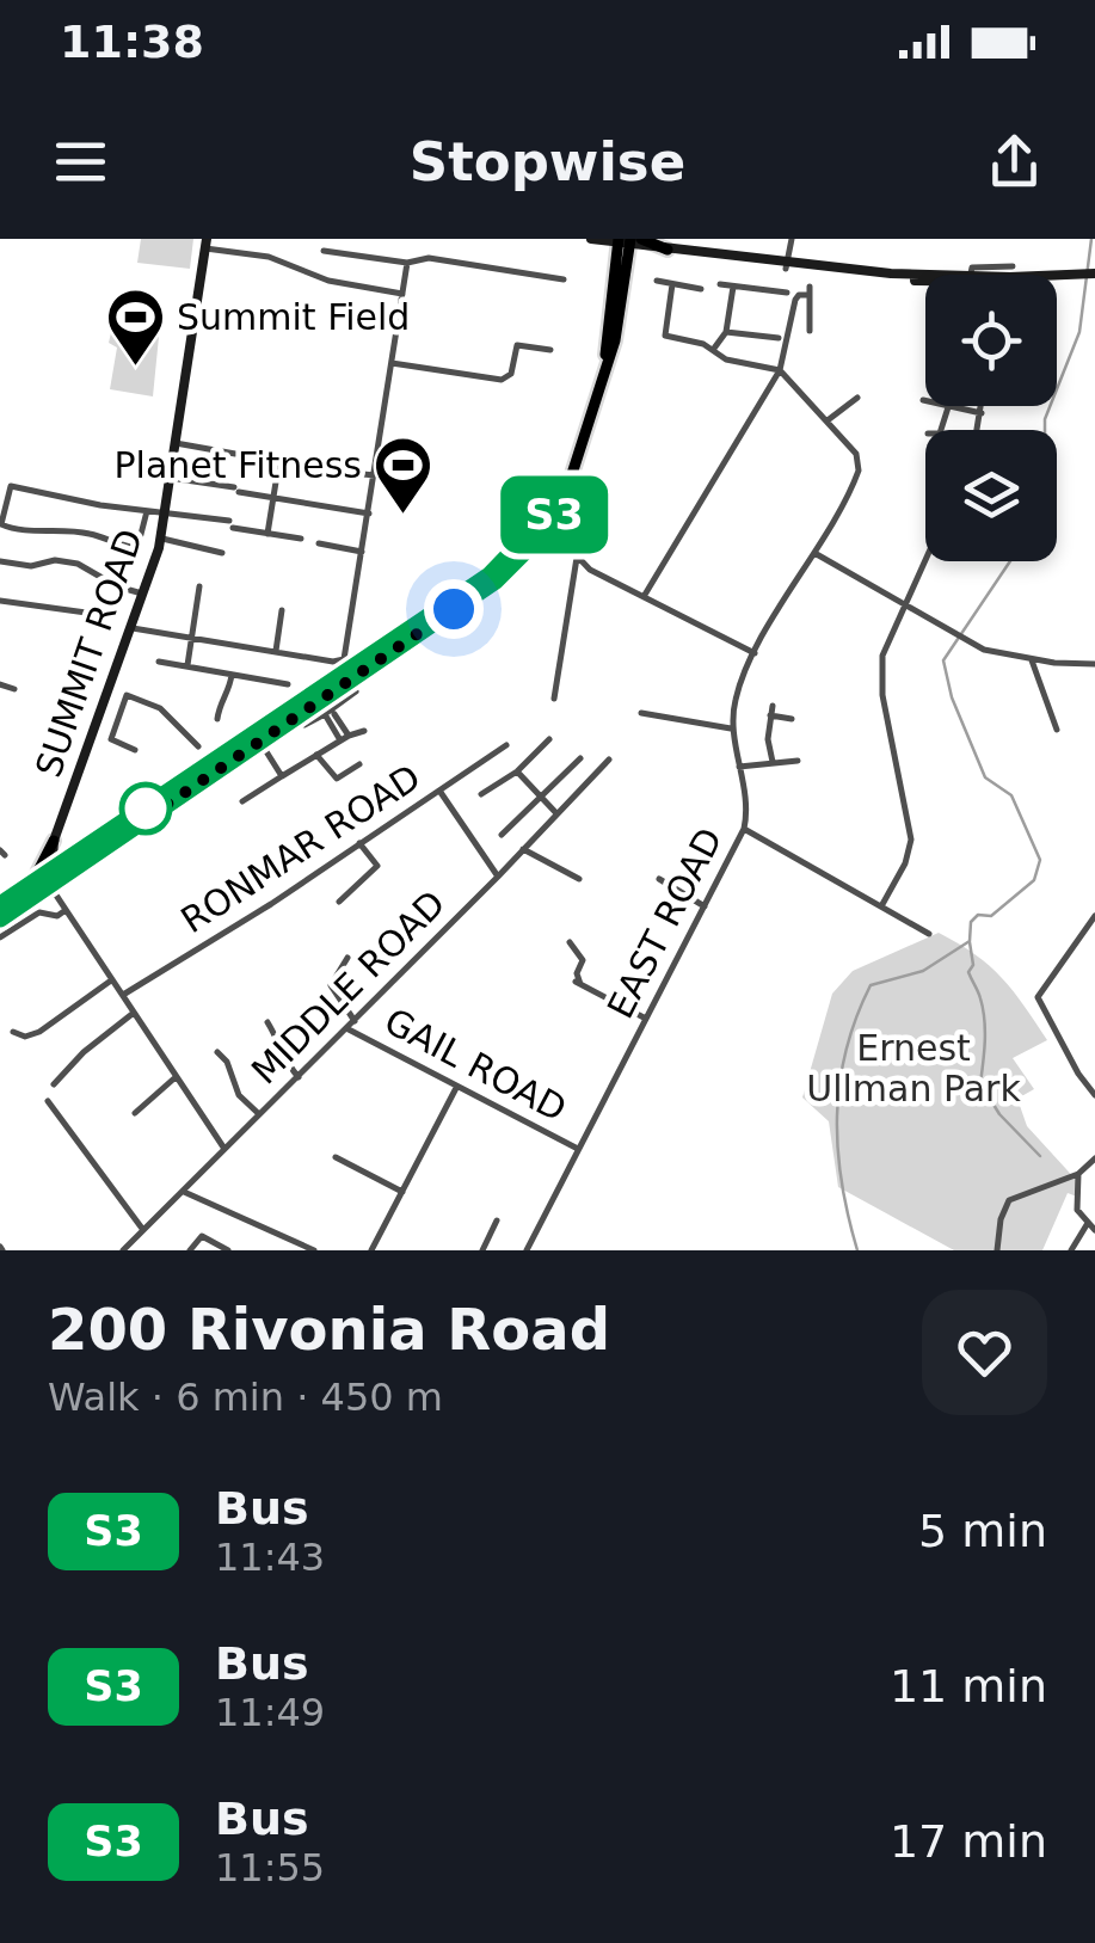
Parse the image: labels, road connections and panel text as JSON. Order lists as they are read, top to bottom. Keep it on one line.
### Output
{"streets":{"main road":["SUMMIT ROAD"],"street":["RONMAR ROAD","EAST ROAD","MIDDLE ROAD","GAIL ROAD"]},"crossings":[["EAST ROAD","GAIL ROAD"],["MIDDLE ROAD","GAIL ROAD"]],"parks":["Ernest Ullman Park"],"places":{"sports":["Summit Field","Planet Fitness"]},"lines":["bus line S3"],"page":{"status":"11:38","header":"Stopwise","on_map":"S3","heading":["200 Rivonia Road","Walk · 6 min · 450 m"],"list":[{"mark":"S3","name":"Bus","note":"11:43","value":"5 min"},{"mark":"S3","name":"Bus","note":"11:49","value":"11 min"},{"mark":"S3","name":"Bus","note":"11:55","value":"17 min"}]}}
